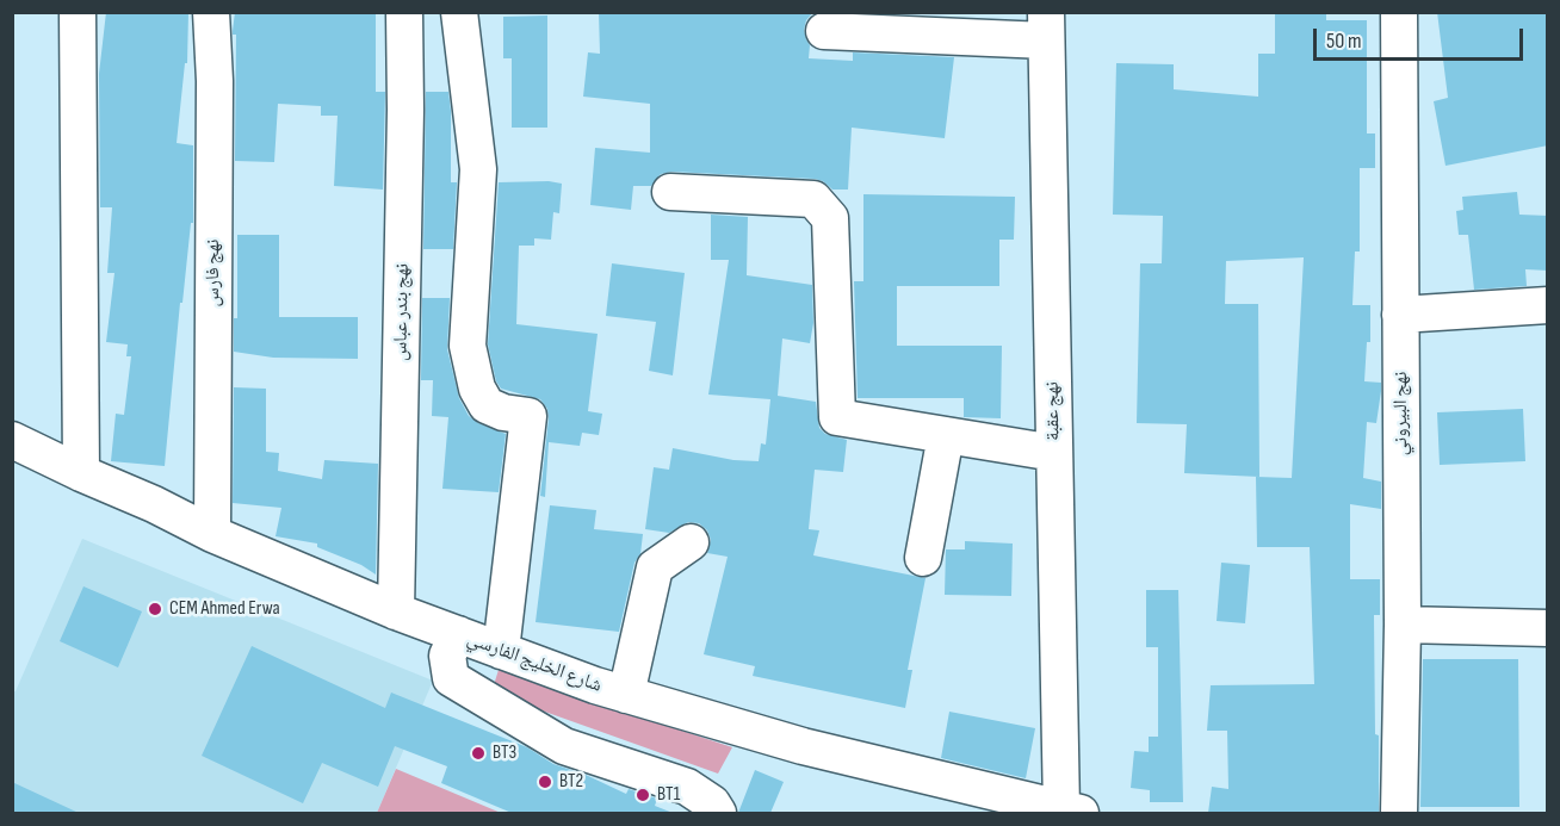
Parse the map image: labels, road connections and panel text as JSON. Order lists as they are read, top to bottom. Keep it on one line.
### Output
{"streets":{"street":["نهج فارس","نهج بندر عباس","نهج عقبة","نهج البيروني","شارع الخليج الفارسي"]},"crossings":[["نهج فارس","شارع الخليج الفارسي"],["نهج بندر عباس","شارع الخليج الفارسي"],["نهج عقبة","شارع الخليج الفارسي"]],"places":["CEM Ahmed Erwa","BT3","BT2","BT1"],"scale_bar":"50 m"}
